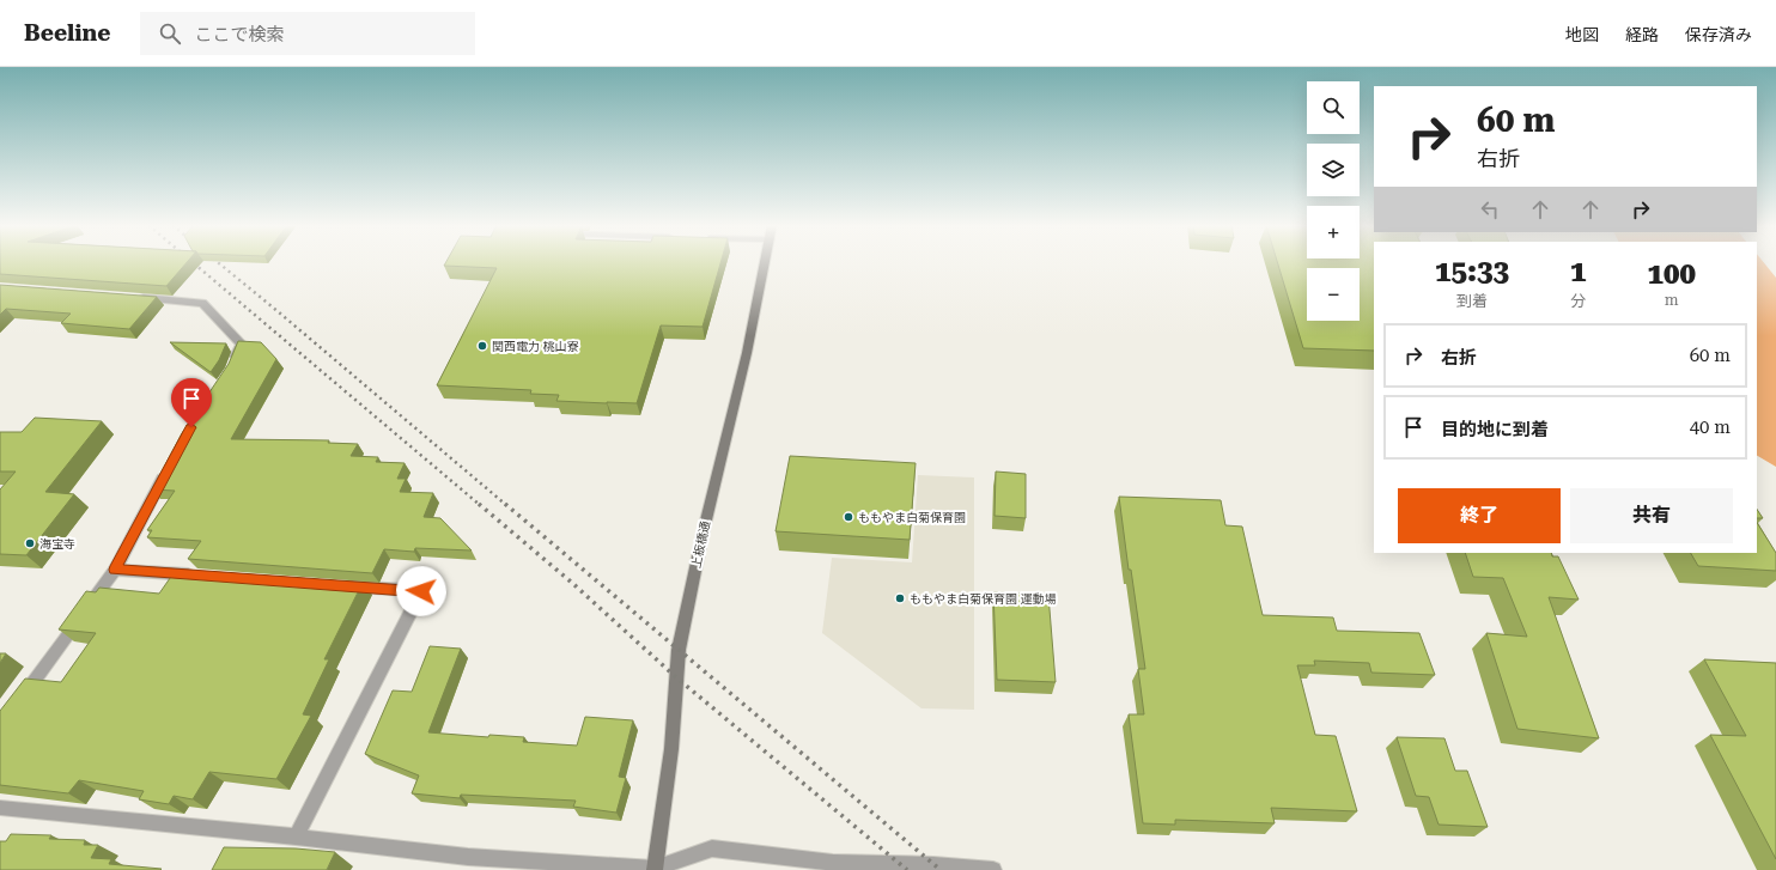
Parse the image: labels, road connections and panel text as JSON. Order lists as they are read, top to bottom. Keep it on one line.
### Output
{"streets":{"street":["上板橋通"]},"places":["関西電力 桃山寮","ももやま白菊保育園","海宝寺","ももやま白菊保育園 運動場"],"page":{"header":"Beeline","search":"ここで検索","nav":["地図","経路","保存済み"],"map_buttons":["+","−"],"turn":["60 m","右折"],"eta":["15:33","到着","1","分","100","m"],"list":[{"name":"右折","value":"60 m"},{"name":"目的地に到着","value":"40 m"}],"buttons":["終了","共有"]}}
